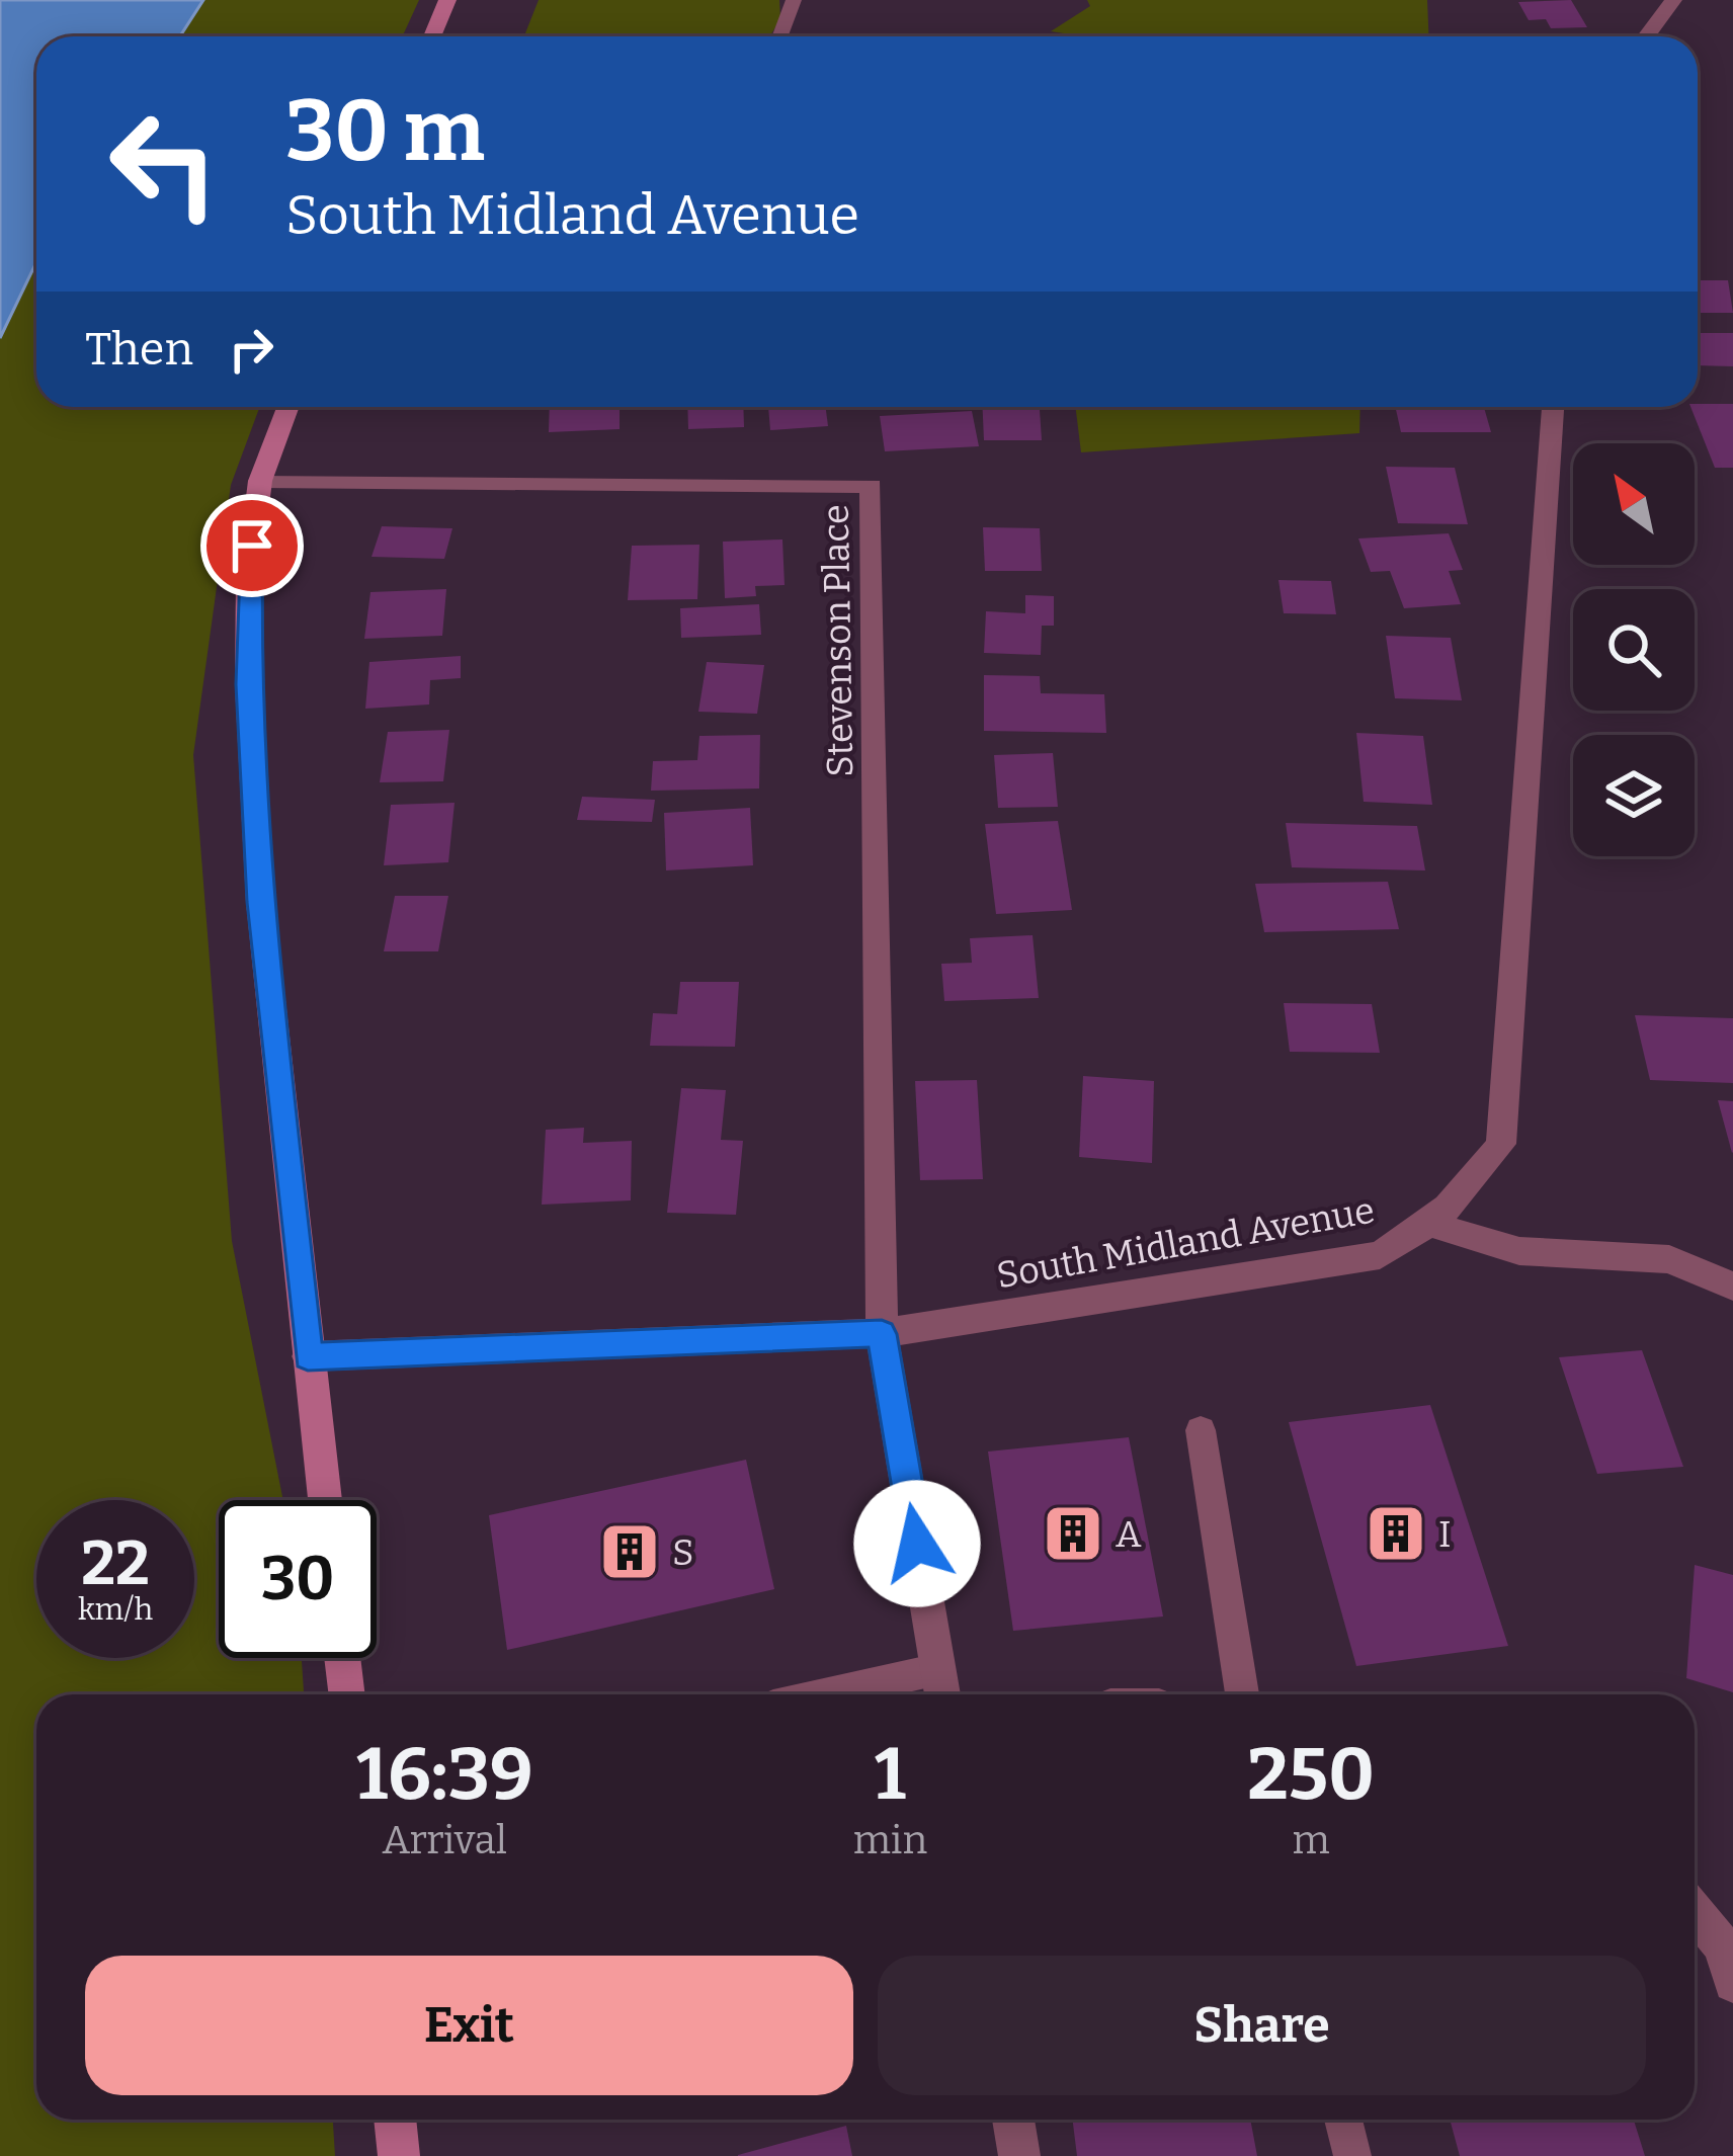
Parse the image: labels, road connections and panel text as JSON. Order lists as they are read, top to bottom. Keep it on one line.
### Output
{"streets":{"street":["Stevenson Place","South Midland Avenue"]},"crossings":[["Stevenson Place","South Midland Avenue"]],"places":{"building":["A","I","S"]},"north":"top left","page":{"turn":["30 m","South Midland Avenue"],"then":"Then","speed":"22 km/h","limit":"30","eta":["16:39","Arrival","1","min","250","m"],"buttons":["Exit","Share"]}}
